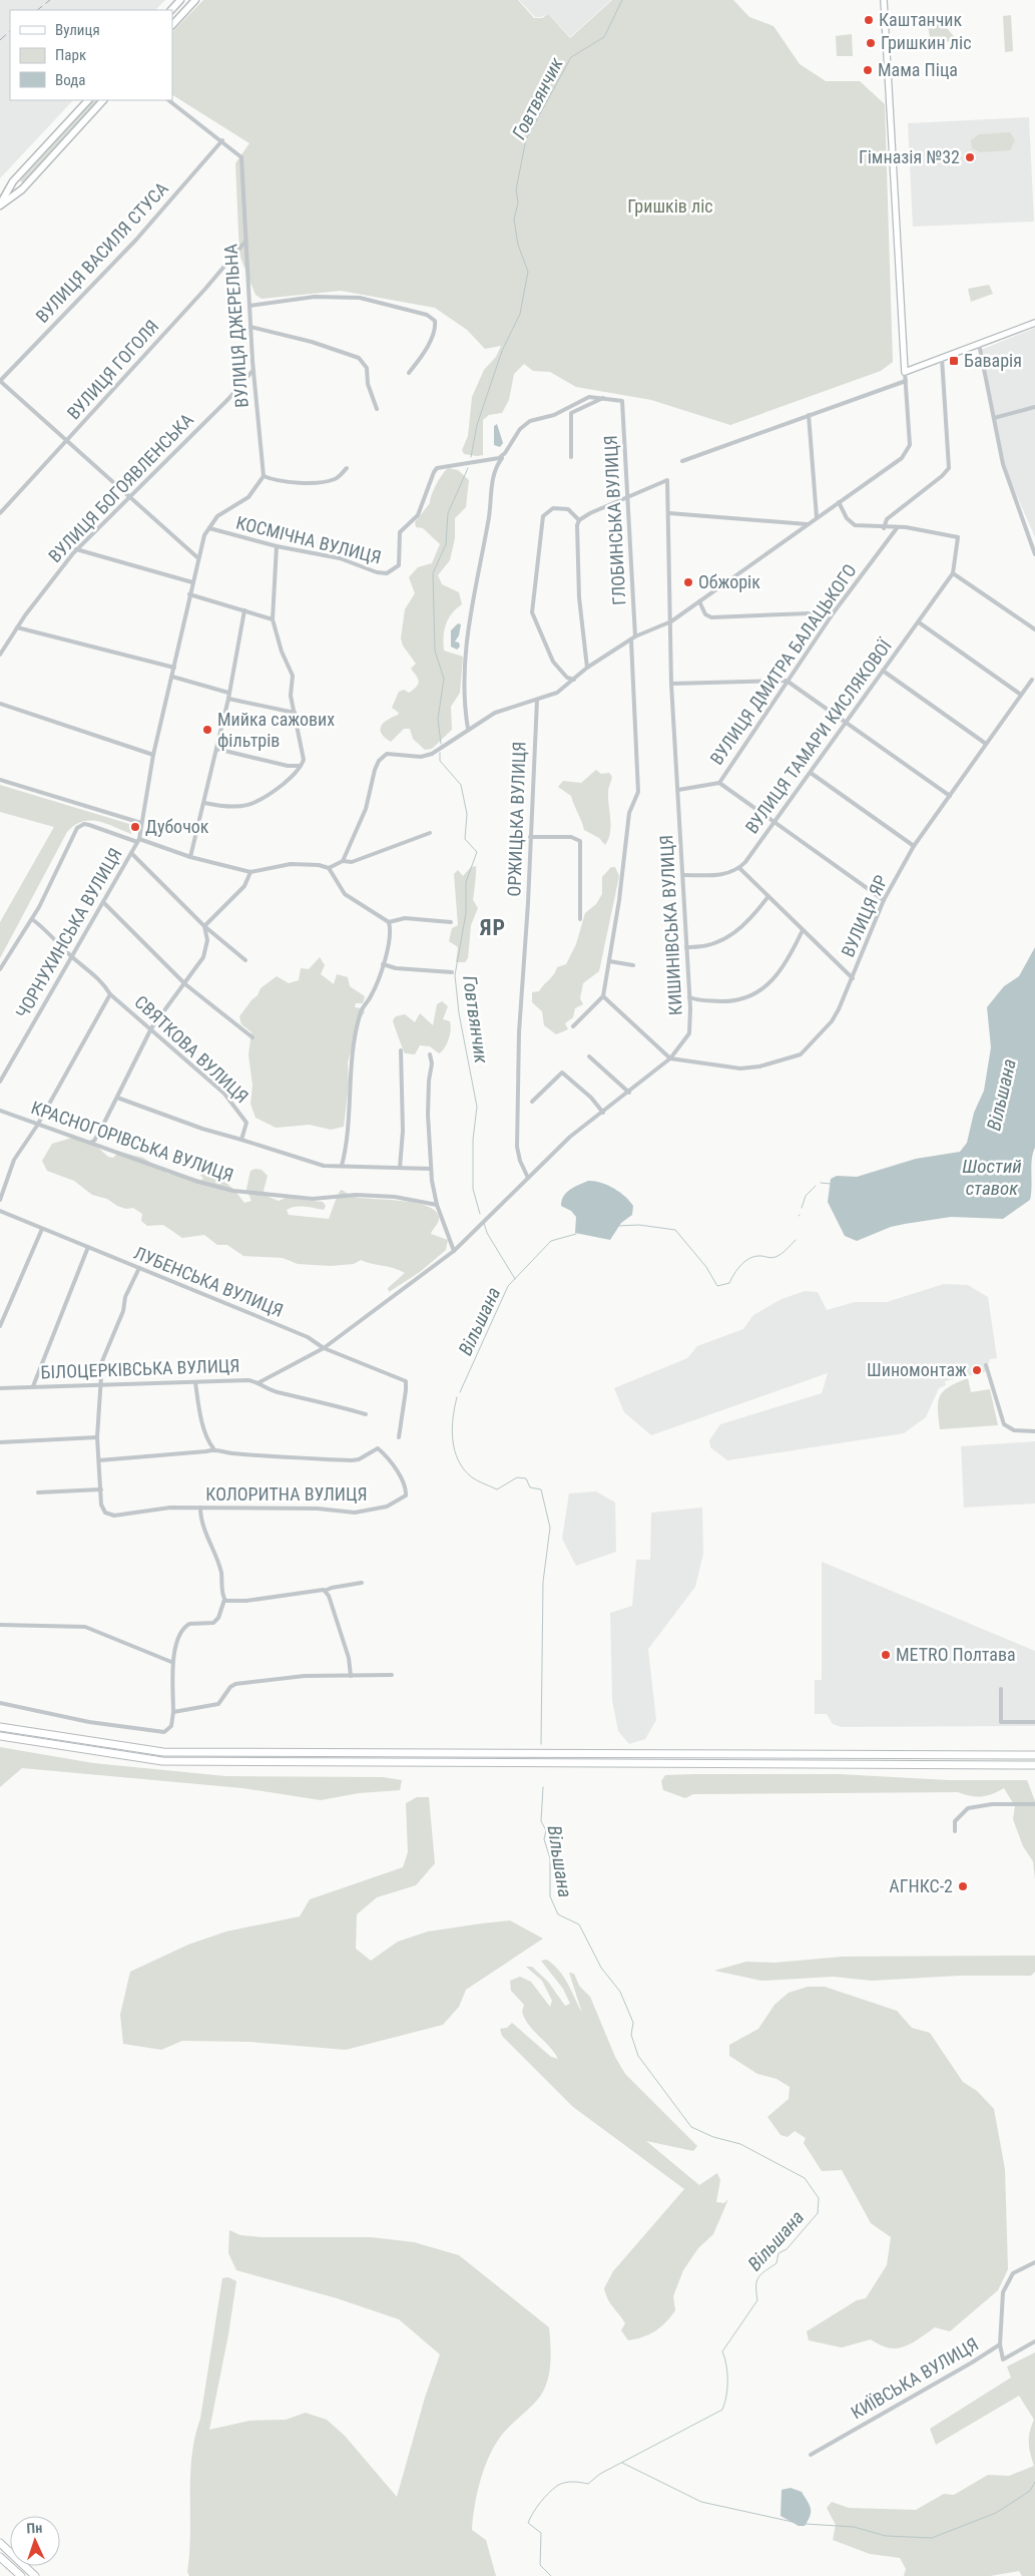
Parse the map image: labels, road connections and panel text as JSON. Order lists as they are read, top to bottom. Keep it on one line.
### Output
{"streets":{"street":["ВУЛИЦЯ ВАСИЛЯ СТУСА","ВУЛИЦЯ ДЖЕРЕЛЬНА","ВУЛИЦЯ ГОГОЛЯ","ВУЛИЦЯ БОГОЯВЛЕНСЬКА","ГЛОБИНСЬКА ВУЛИЦЯ","КОСМІЧНА ВУЛИЦЯ","ВУЛИЦЯ ДМИТРА БАЛАЦЬКОГО","ВУЛИЦЯ ТАМАРИ КИСЛЯКОВОЇ","ОРЖИЦЬКА ВУЛИЦЯ","ВУЛИЦЯ ЯР","КИШИНІВСЬКА ВУЛИЦЯ","ЧОРНУХИНСЬКА ВУЛИЦЯ","СВЯТКОВА ВУЛИЦЯ","КРАСНОГОРІВСЬКА ВУЛИЦЯ","ЛУБЕНСЬКА ВУЛИЦЯ","БІЛОЦЕРКІВСЬКА ВУЛИЦЯ","КОЛОРИТНА ВУЛИЦЯ","КИЇВСЬКА ВУЛИЦЯ"]},"crossings":[["ВУЛИЦЯ ВАСИЛЯ СТУСА","ВУЛИЦЯ ДЖЕРЕЛЬНА"],["ВУЛИЦЯ ДЖЕРЕЛЬНА","ВУЛИЦЯ ГОГОЛЯ"],["ВУЛИЦЯ ДЖЕРЕЛЬНА","ВУЛИЦЯ БОГОЯВЛЕНСЬКА"],["ГЛОБИНСЬКА ВУЛИЦЯ","КИШИНІВСЬКА ВУЛИЦЯ"],["ВУЛИЦЯ ДМИТРА БАЛАЦЬКОГО","КИШИНІВСЬКА ВУЛИЦЯ"],["ОРЖИЦЬКА ВУЛИЦЯ","КИШИНІВСЬКА ВУЛИЦЯ"],["ВУЛИЦЯ ЯР","КИШИНІВСЬКА ВУЛИЦЯ"],["КИШИНІВСЬКА ВУЛИЦЯ","ЛУБЕНСЬКА ВУЛИЦЯ"],["КИШИНІВСЬКА ВУЛИЦЯ","БІЛОЦЕРКІВСЬКА ВУЛИЦЯ"],["ЧОРНУХИНСЬКА ВУЛИЦЯ","СВЯТКОВА ВУЛИЦЯ"]],"districts":["ЯР"],"water":["Говтвянчик","Вільшана","Шостий ставок"],"parks":["Гришків ліс"],"places":{"other":["Каштанчик","Гришкин ліс","Мама Піца","Гімназія №32","Обжорік","Мийка сажових фільтрів","Дубочок","Шиномонтаж","METRO Полтава","АГНКС-2"],"transit":["Баварія"]},"legend":["Вулиця","Парк","Вода"],"north":"top"}
